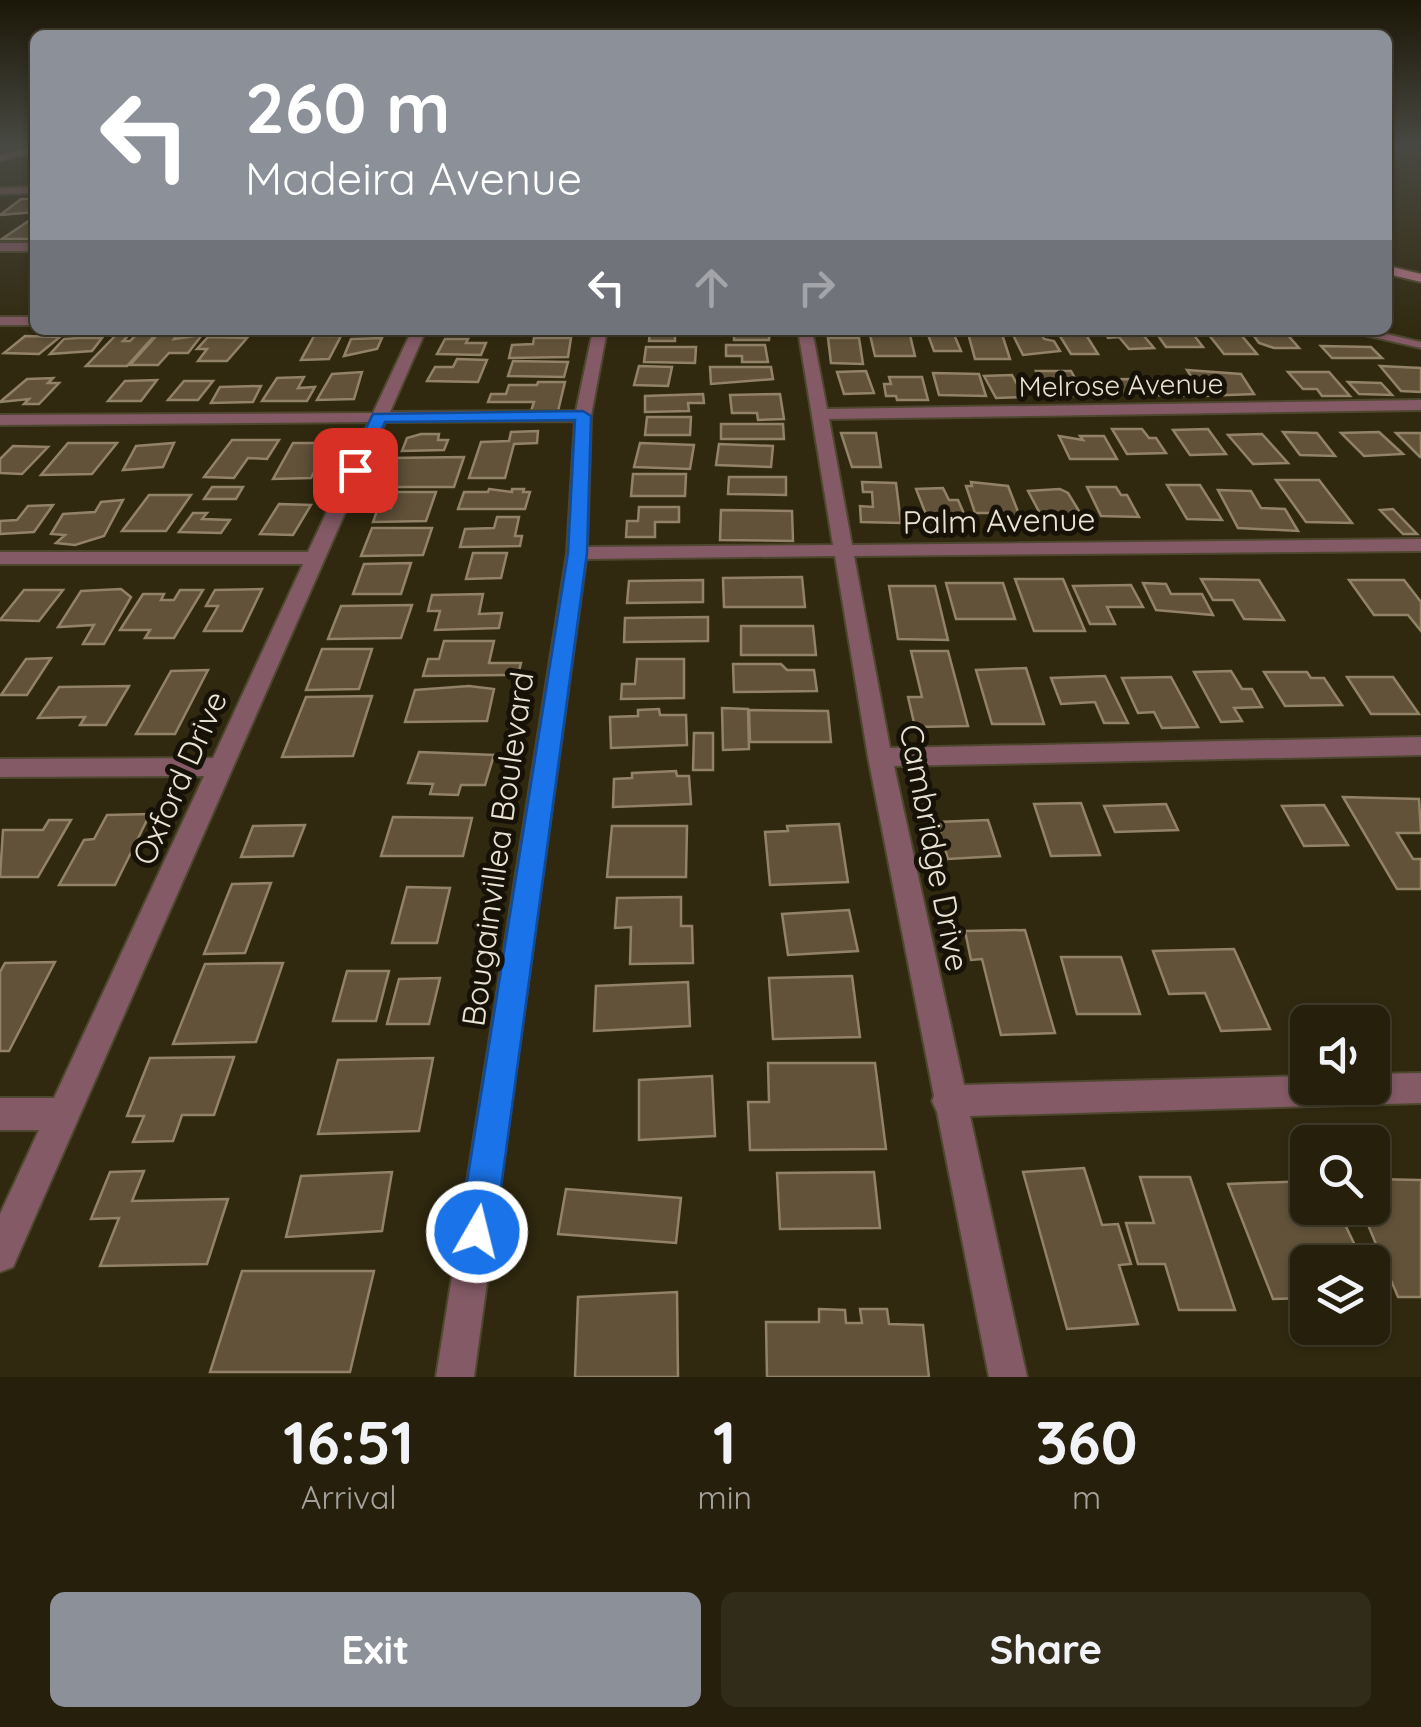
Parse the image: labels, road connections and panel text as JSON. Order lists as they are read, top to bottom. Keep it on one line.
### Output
{"streets":{"street":["Melrose Avenue","Palm Avenue","Oxford Drive","Cambridge Drive","Bougainvillea Boulevard"]},"crossings":[["Melrose Avenue","Cambridge Drive"],["Palm Avenue","Cambridge Drive"],["Palm Avenue","Bougainvillea Boulevard"]],"page":{"turn":["260 m","Madeira Avenue"],"eta":["16:51","Arrival","1","min","360","m"],"buttons":["Exit","Share"]}}
